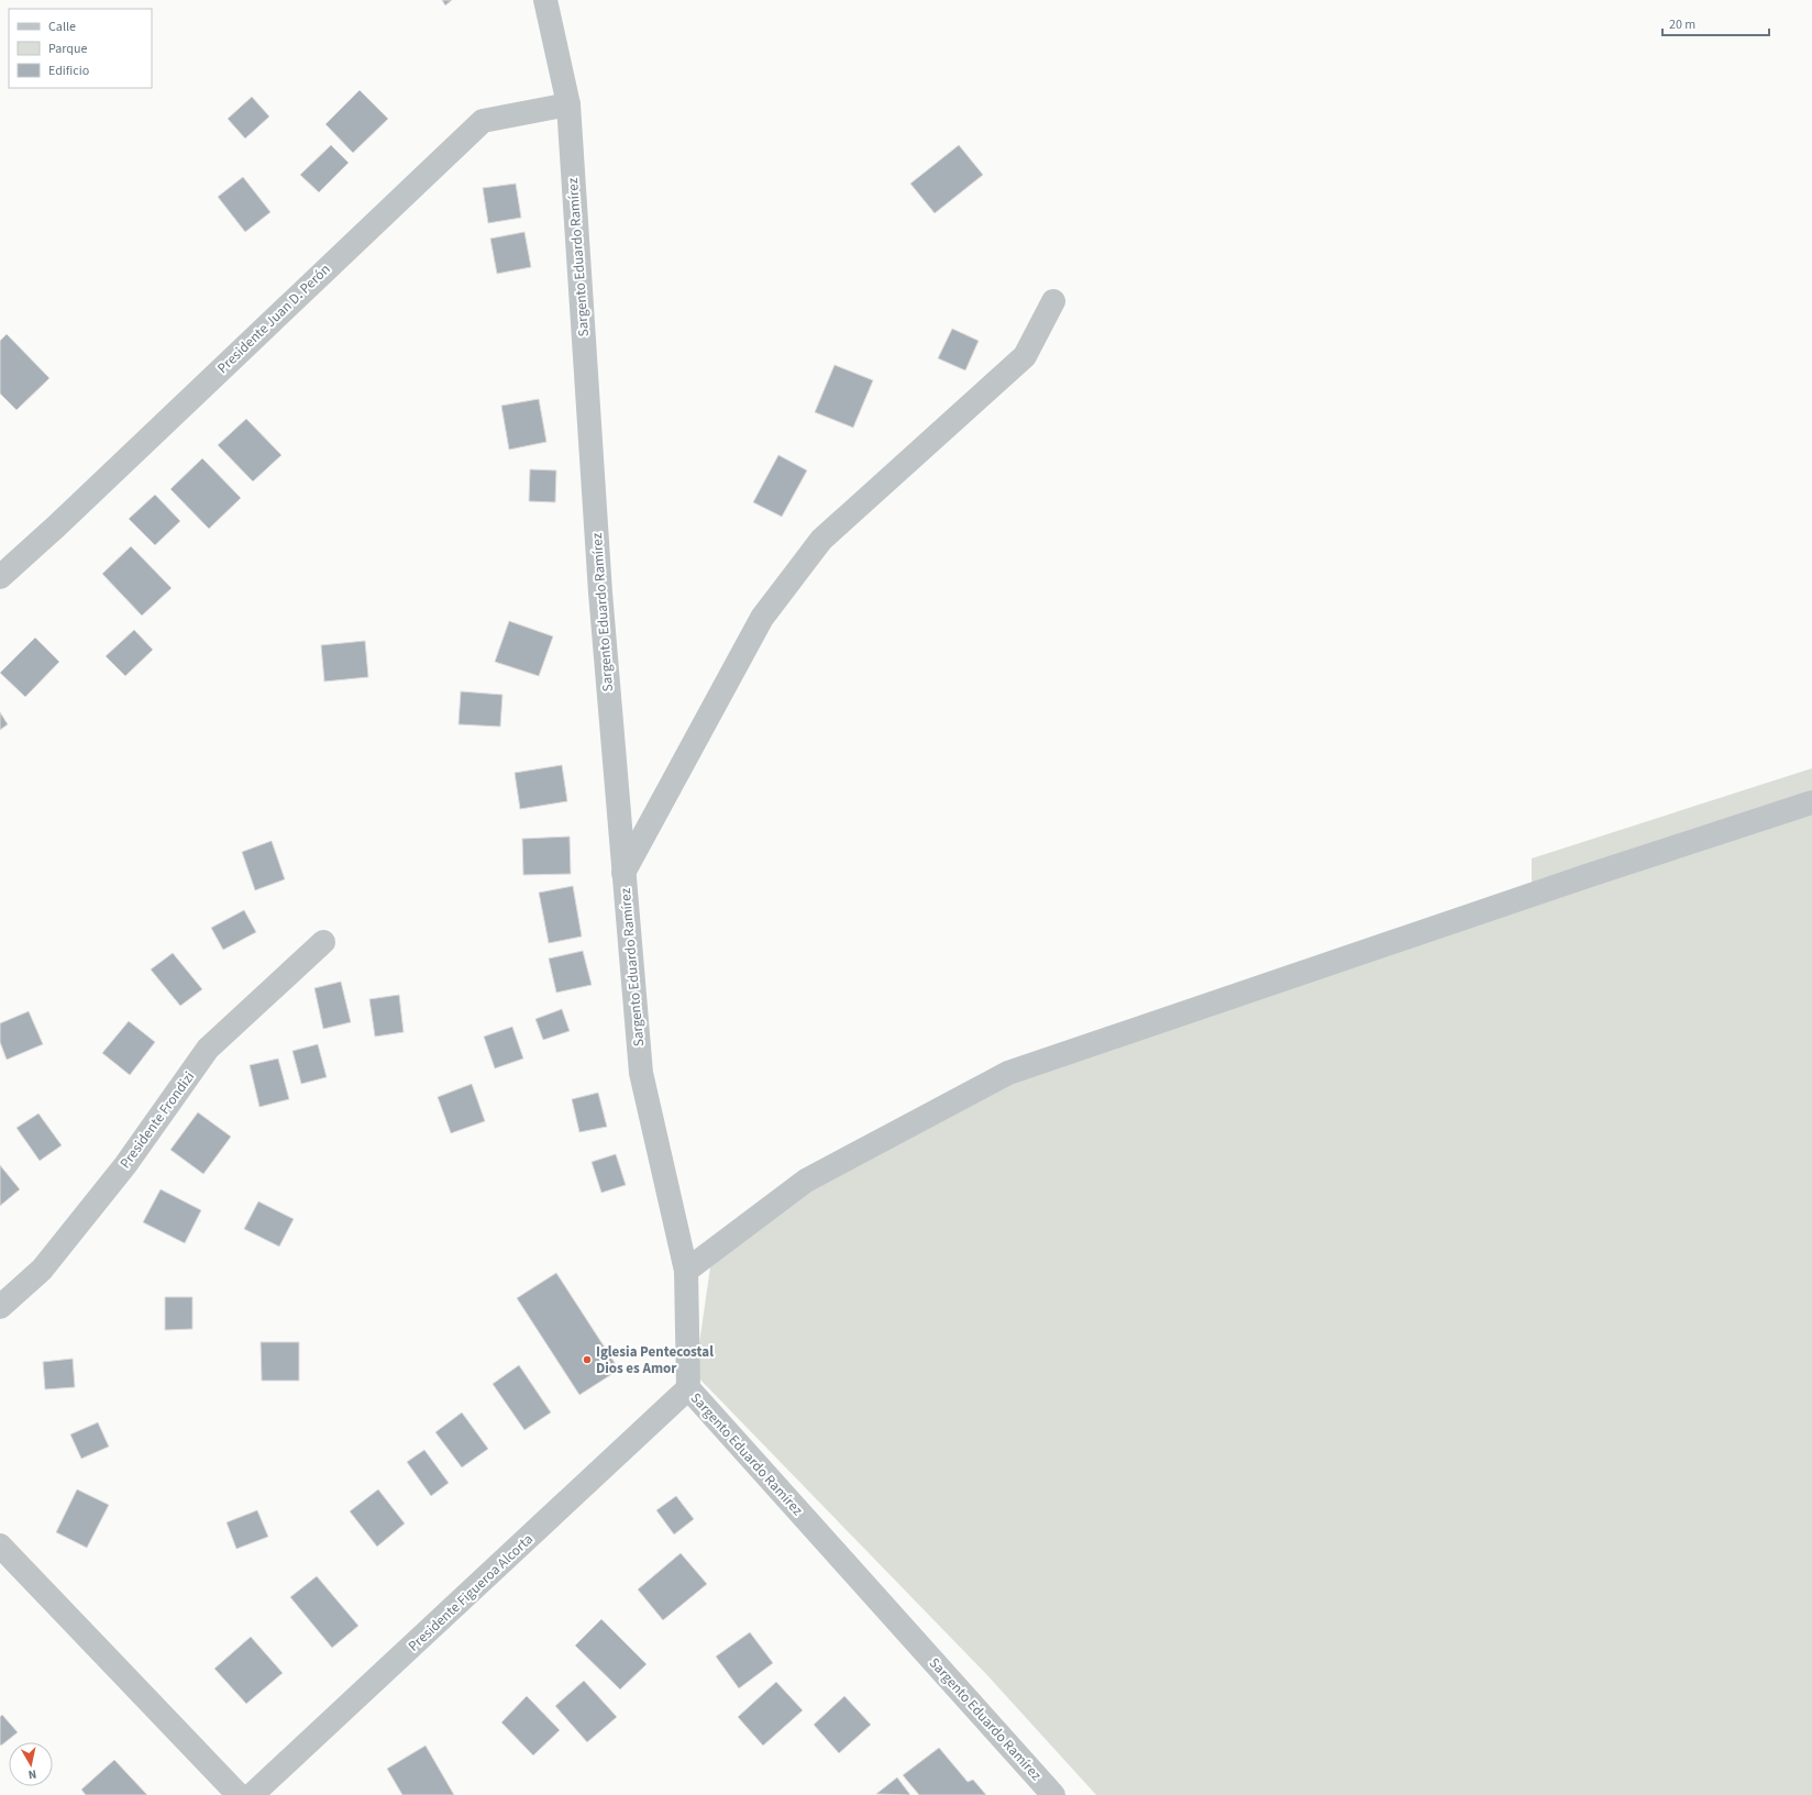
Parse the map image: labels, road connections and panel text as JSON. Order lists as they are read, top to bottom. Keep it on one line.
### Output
{"streets":{"street":["Sargento Eduardo Ramírez","Presidente Juan D. Perón","Presidente Frondizi","Presidente Figueroa Alcorta"]},"crossings":[["Sargento Eduardo Ramírez","Presidente Juan D. Perón"],["Sargento Eduardo Ramírez","Presidente Figueroa Alcorta"]],"places":["Iglesia Pentecostal Dios es Amor"],"legend":["Calle","Parque","Edificio"],"scale_bar":"20 m","north":"bottom"}
